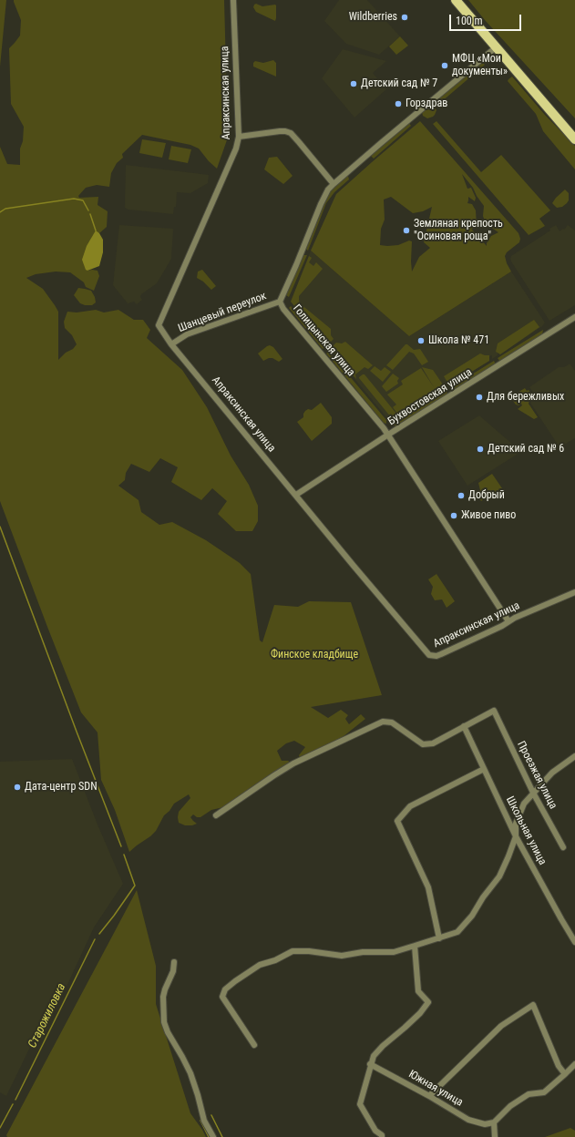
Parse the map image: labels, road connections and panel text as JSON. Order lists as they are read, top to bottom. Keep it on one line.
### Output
{"streets":{"street":["Апраксинская улица","Шанцевый переулок","Голицынская улица","Бухвостовская улица","Проезжая улица","Школьная улица","Южная улица"]},"crossings":[["Апраксинская улица","Шанцевый переулок"],["Апраксинская улица","Голицынская улица"],["Апраксинская улица","Бухвостовская улица"],["Шанцевый переулок","Голицынская улица"],["Голицынская улица","Бухвостовская улица"],["Проезжая улица","Школьная улица"]],"water":["Старожиловка"],"parks":["Финское кладбище"],"places":["Wildberries","МФЦ «Мои документы»","Детский сад № 7","Горздрав","Земляная крепость \"Осиновая роща\"","Школа № 471","Для бережливых","Детский сад № 6","Добрый","Живое пиво","Дата-центр SDN"],"scale_bar":"100 m"}
